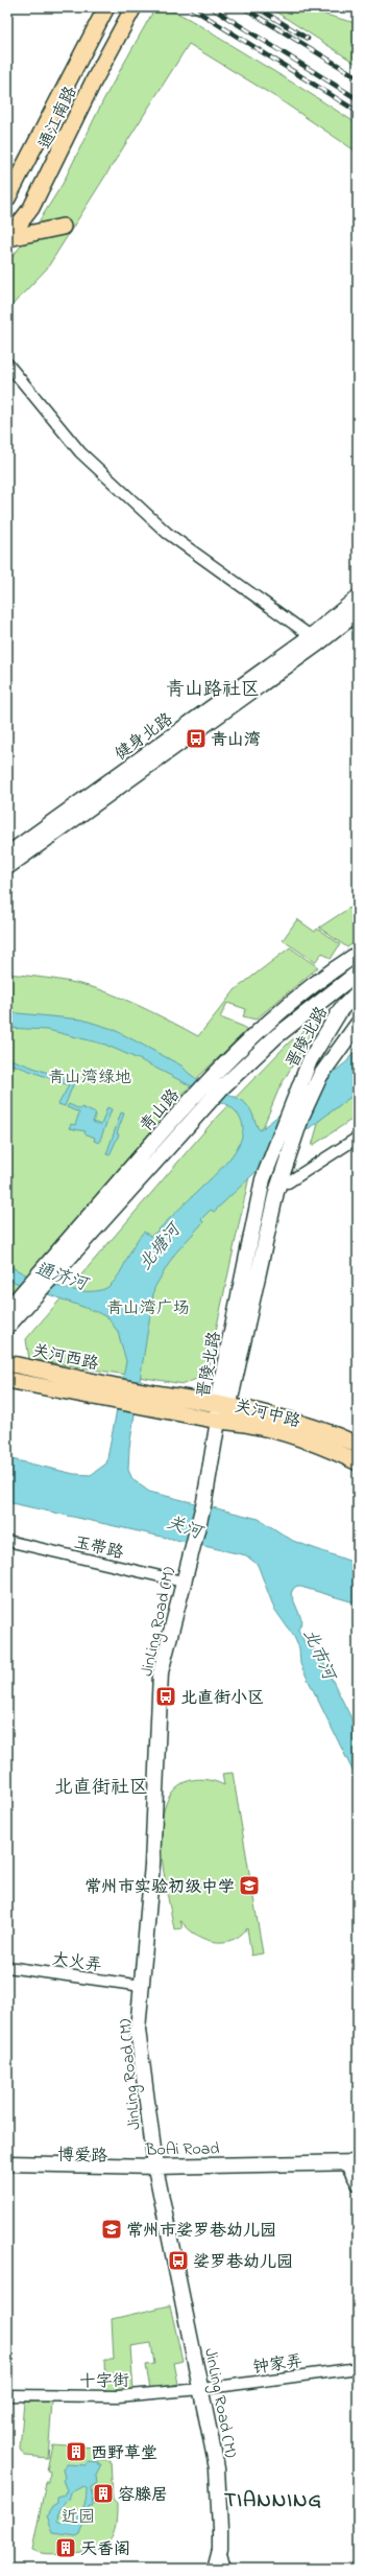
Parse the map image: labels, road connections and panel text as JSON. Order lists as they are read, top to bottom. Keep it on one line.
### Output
{"streets":{"main road":["通江南路","健身北路","晋陵北路","青山路","关河西路","关河中路","JinLing Road (M)","BoAi Road","博爱路"],"street":["玉带路","大火弄","钟家弄","十字街"]},"crossings":[["晋陵北路","关河中路"],["晋陵北路","JinLing Road (M)"],["关河西路","关河中路"],["关河中路","JinLing Road (M)"],["玉带路","JinLing Road (M)"],["JinLing Road (M)","大火弄"],["JinLing Road (M)","BoAi Road"],["JinLing Road (M)","博爱路"],["JinLing Road (M)","钟家弄"],["JinLing Road (M)","十字街"],["BoAi Road","博爱路"],["钟家弄","十字街"]],"districts":["青山路社区","北直街社区","TIANNING"],"water":["北塘河","通济河","关河","北市河"],"parks":["青山湾绿地","青山湾广场","近园"],"places":{"bus stop":["青山湾","北直街小区","娑罗巷幼儿园"],"school or university":["常州市实验初级中学","常州市娑罗巷幼儿园"],"building":["西野草堂","容滕居","天香阁"]}}
